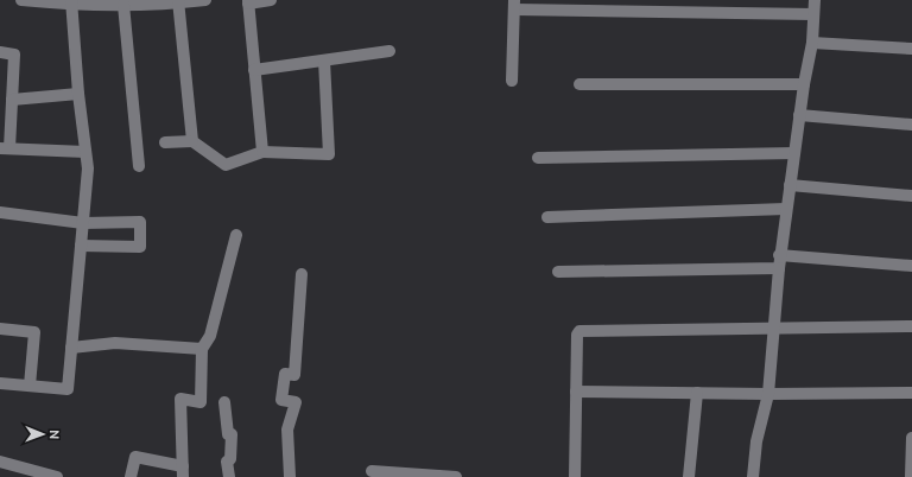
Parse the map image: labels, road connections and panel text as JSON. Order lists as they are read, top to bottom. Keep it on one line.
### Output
{"north":"right"}
